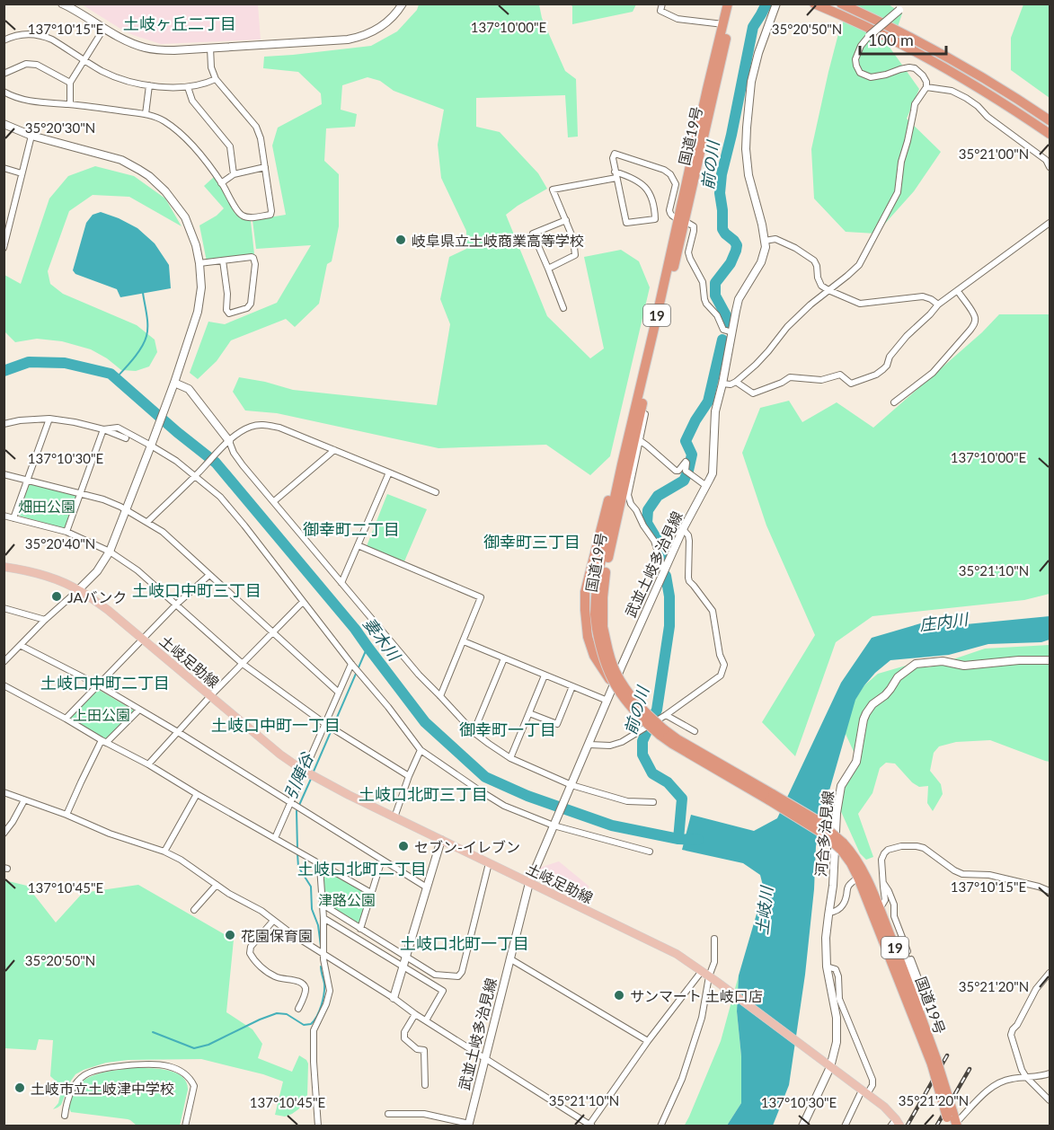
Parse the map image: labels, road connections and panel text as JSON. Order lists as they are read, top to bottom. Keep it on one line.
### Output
{"streets":{"highway":["国道19号","19"],"main road":["武並土岐多治見線","土岐足助線","河合多治見線"]},"crossings":[["武並土岐多治見線","土岐足助線"],["土岐足助線","河合多治見線"]],"districts":["土岐ヶ丘二丁目","御幸町二丁目","御幸町三丁目","土岐口中町三丁目","土岐口中町二丁目","土岐口中町一丁目","御幸町一丁目","土岐口北町三丁目","土岐口北町二丁目","土岐口北町一丁目"],"water":["前の川","庄内川","妻木川","引陣谷","土岐川"],"parks":["畑田公園","上田公園","津路公園"],"places":["岐阜県立土岐商業高等学校","JAバンク","セブン-イレブン","花園保育園","サンマート 土岐口店","土岐市立土岐津中学校"],"scale_bar":"100 m","coordinates":["137°10'00\"E","35°20'50\"N","137°10'15\"E","35°20'30\"N","35°21'00\"N","137°10'30\"E","35°20'40\"N","35°21'10\"N","137°10'45\"E","35°21'20\"N"]}
